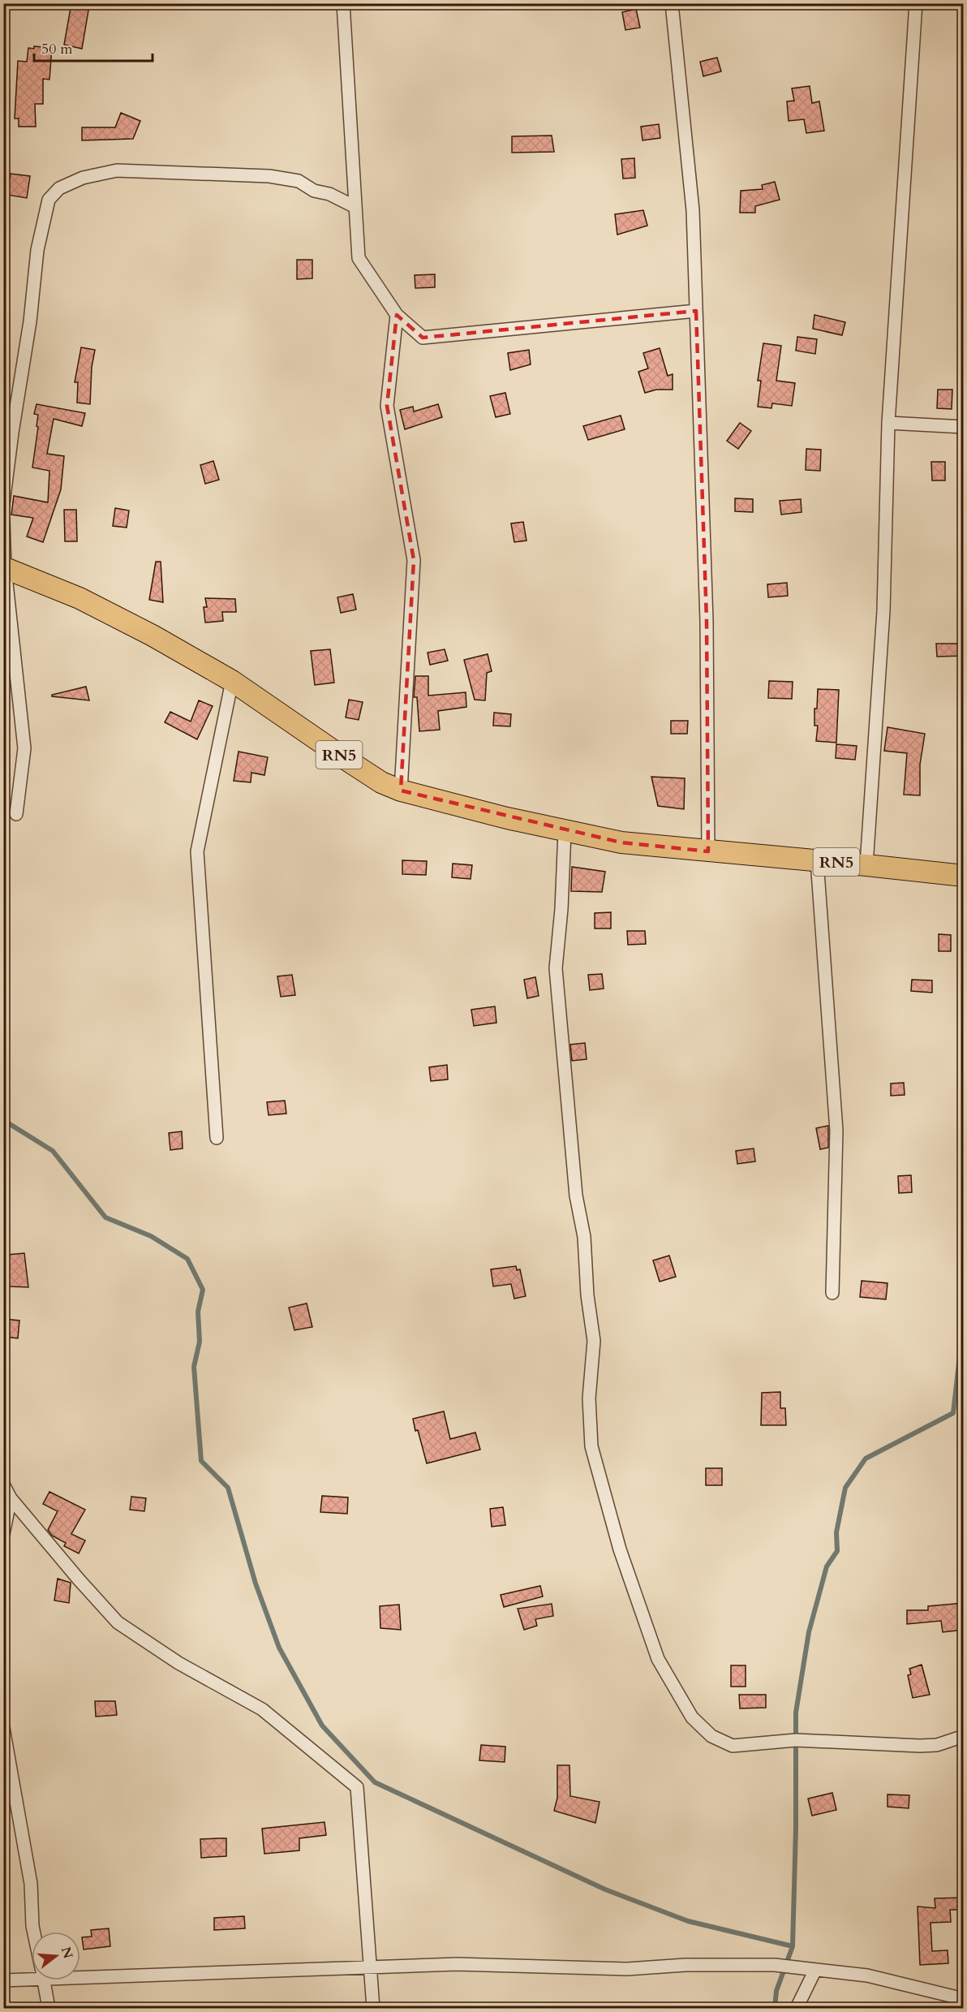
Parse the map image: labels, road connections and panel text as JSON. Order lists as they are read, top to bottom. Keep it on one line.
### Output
{"streets":{"highway":["RN5"]},"scale_bar":"50 m","north":"right"}
